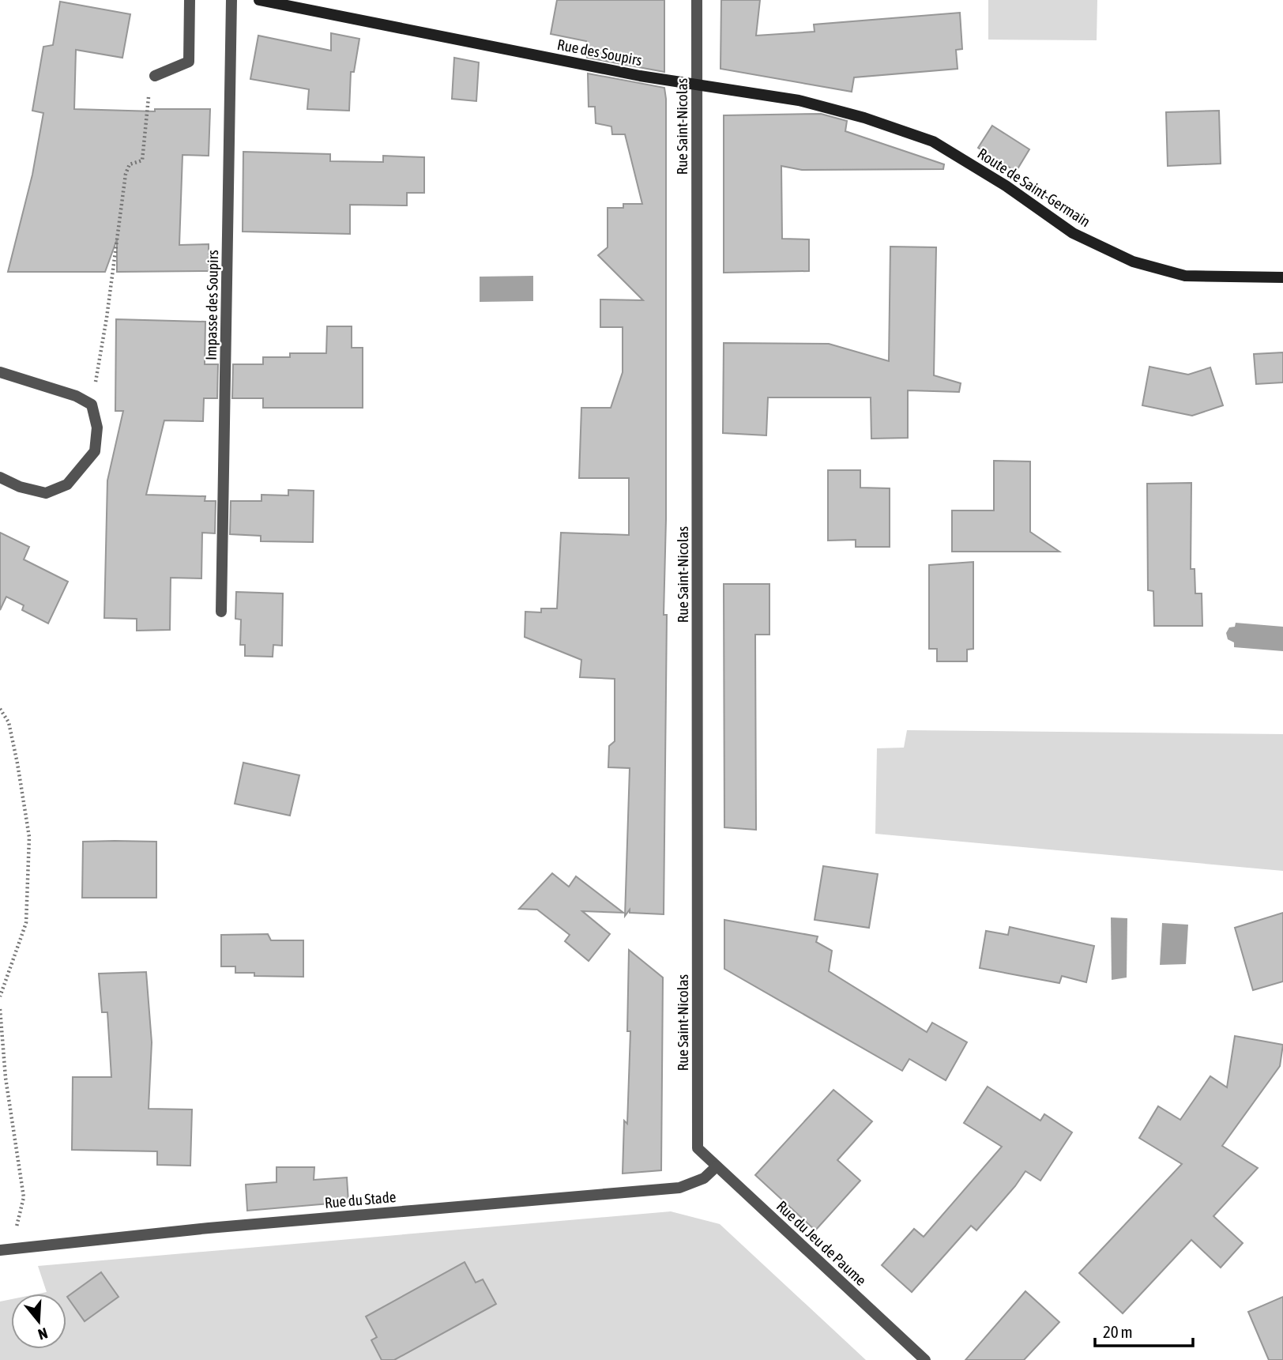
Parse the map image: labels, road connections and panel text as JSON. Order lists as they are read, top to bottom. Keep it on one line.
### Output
{"streets":{"main road":["Rue des Soupirs","Route de Saint-Germain"],"street":["Rue Saint-Nicolas","Impasse des Soupirs","Rue du Stade","Rue du Jeu de Paume"]},"crossings":[["Rue des Soupirs","Rue Saint-Nicolas"],["Rue des Soupirs","Route de Saint-Germain"],["Rue Saint-Nicolas","Rue du Jeu de Paume"],["Rue du Stade","Rue du Jeu de Paume"]],"scale_bar":"20 m","north":"bottom"}
